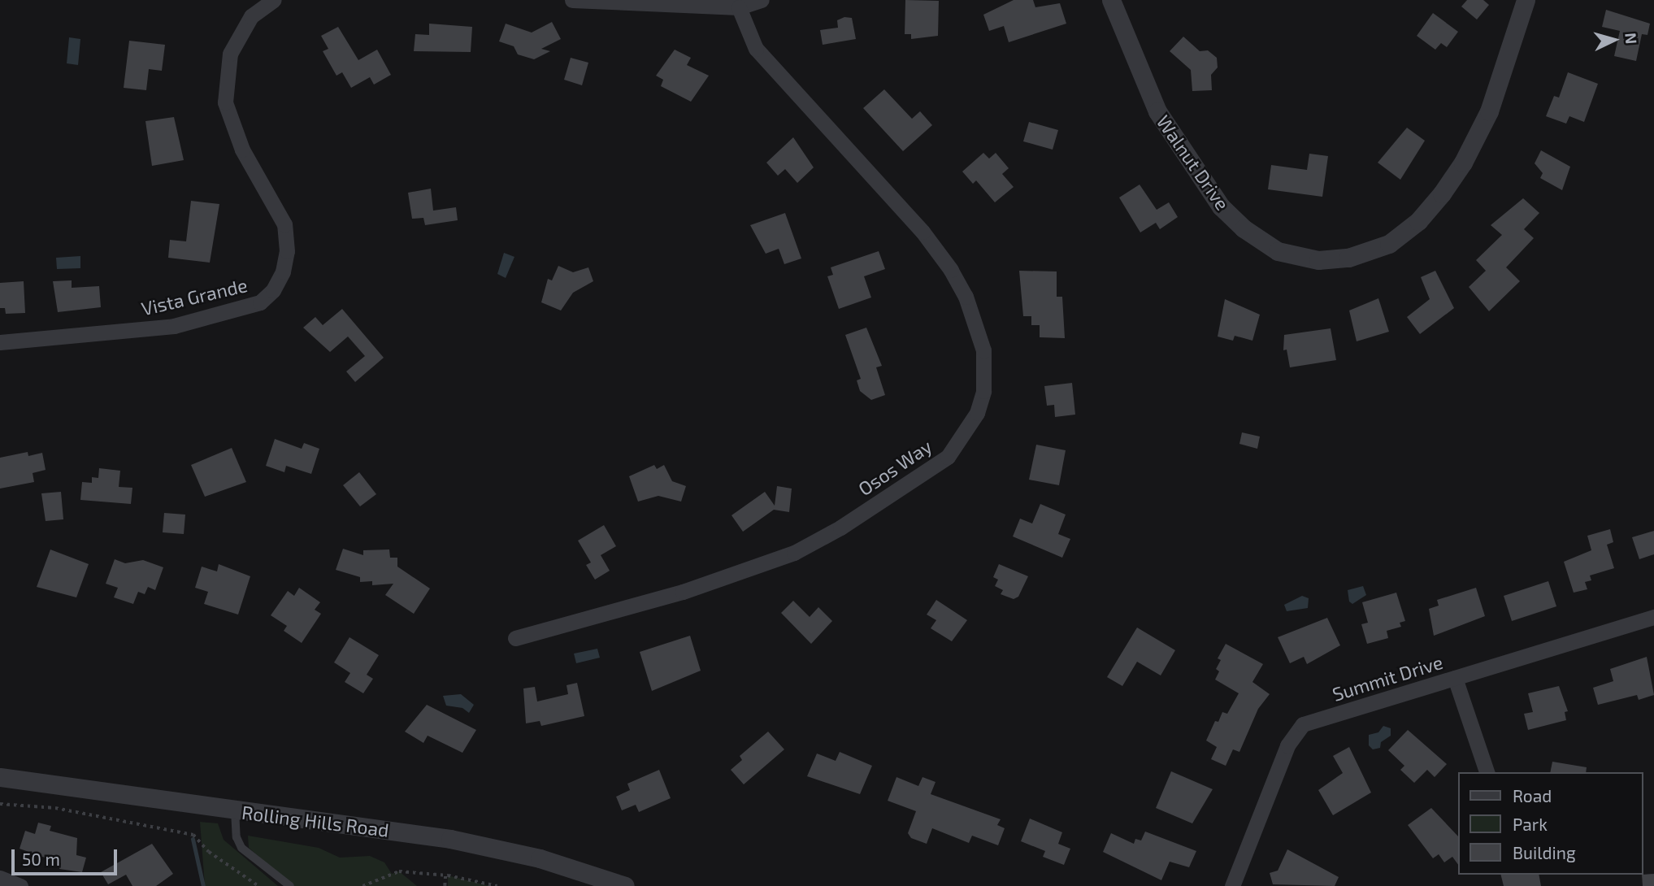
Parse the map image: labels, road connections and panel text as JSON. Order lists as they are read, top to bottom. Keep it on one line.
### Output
{"streets":{"street":["Walnut Drive","Vista Grande","Osos Way","Summit Drive","Rolling Hills Road"]},"legend":["Road","Park","Building"],"scale_bar":"50 m","north":"right"}
